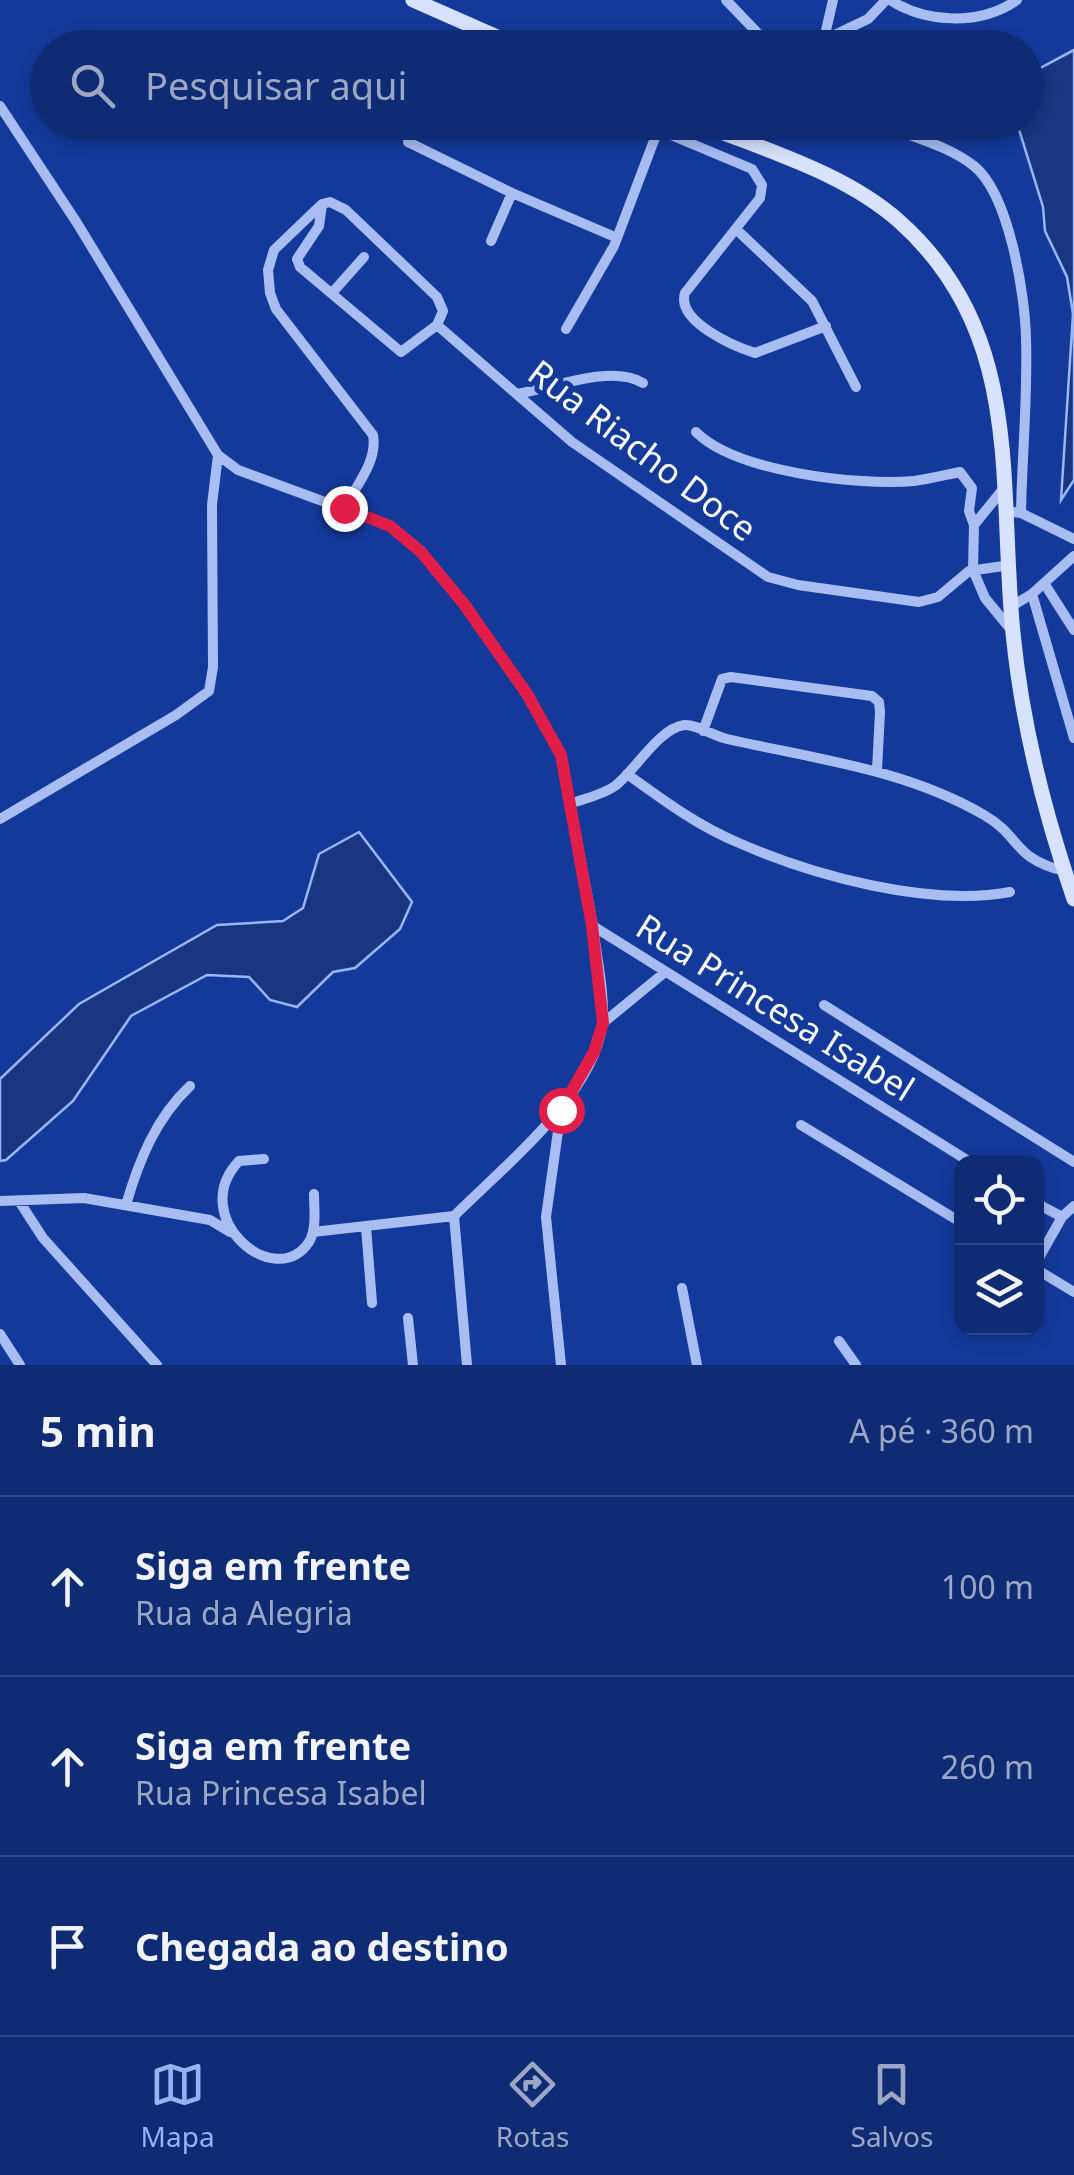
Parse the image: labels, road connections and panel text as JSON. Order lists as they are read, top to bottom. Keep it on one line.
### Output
{"streets":{"street":["Rua Riacho Doce","Rua Princesa Isabel"]},"page":{"search":"Pesquisar aqui","heading":["5 min","A pé · 360 m"],"list":[["Siga em frente","Rua da Alegria","100 m"],["Siga em frente","Rua Princesa Isabel","260 m"],"Chegada ao destino"],"nav":["Mapa","Rotas","Salvos"]}}
